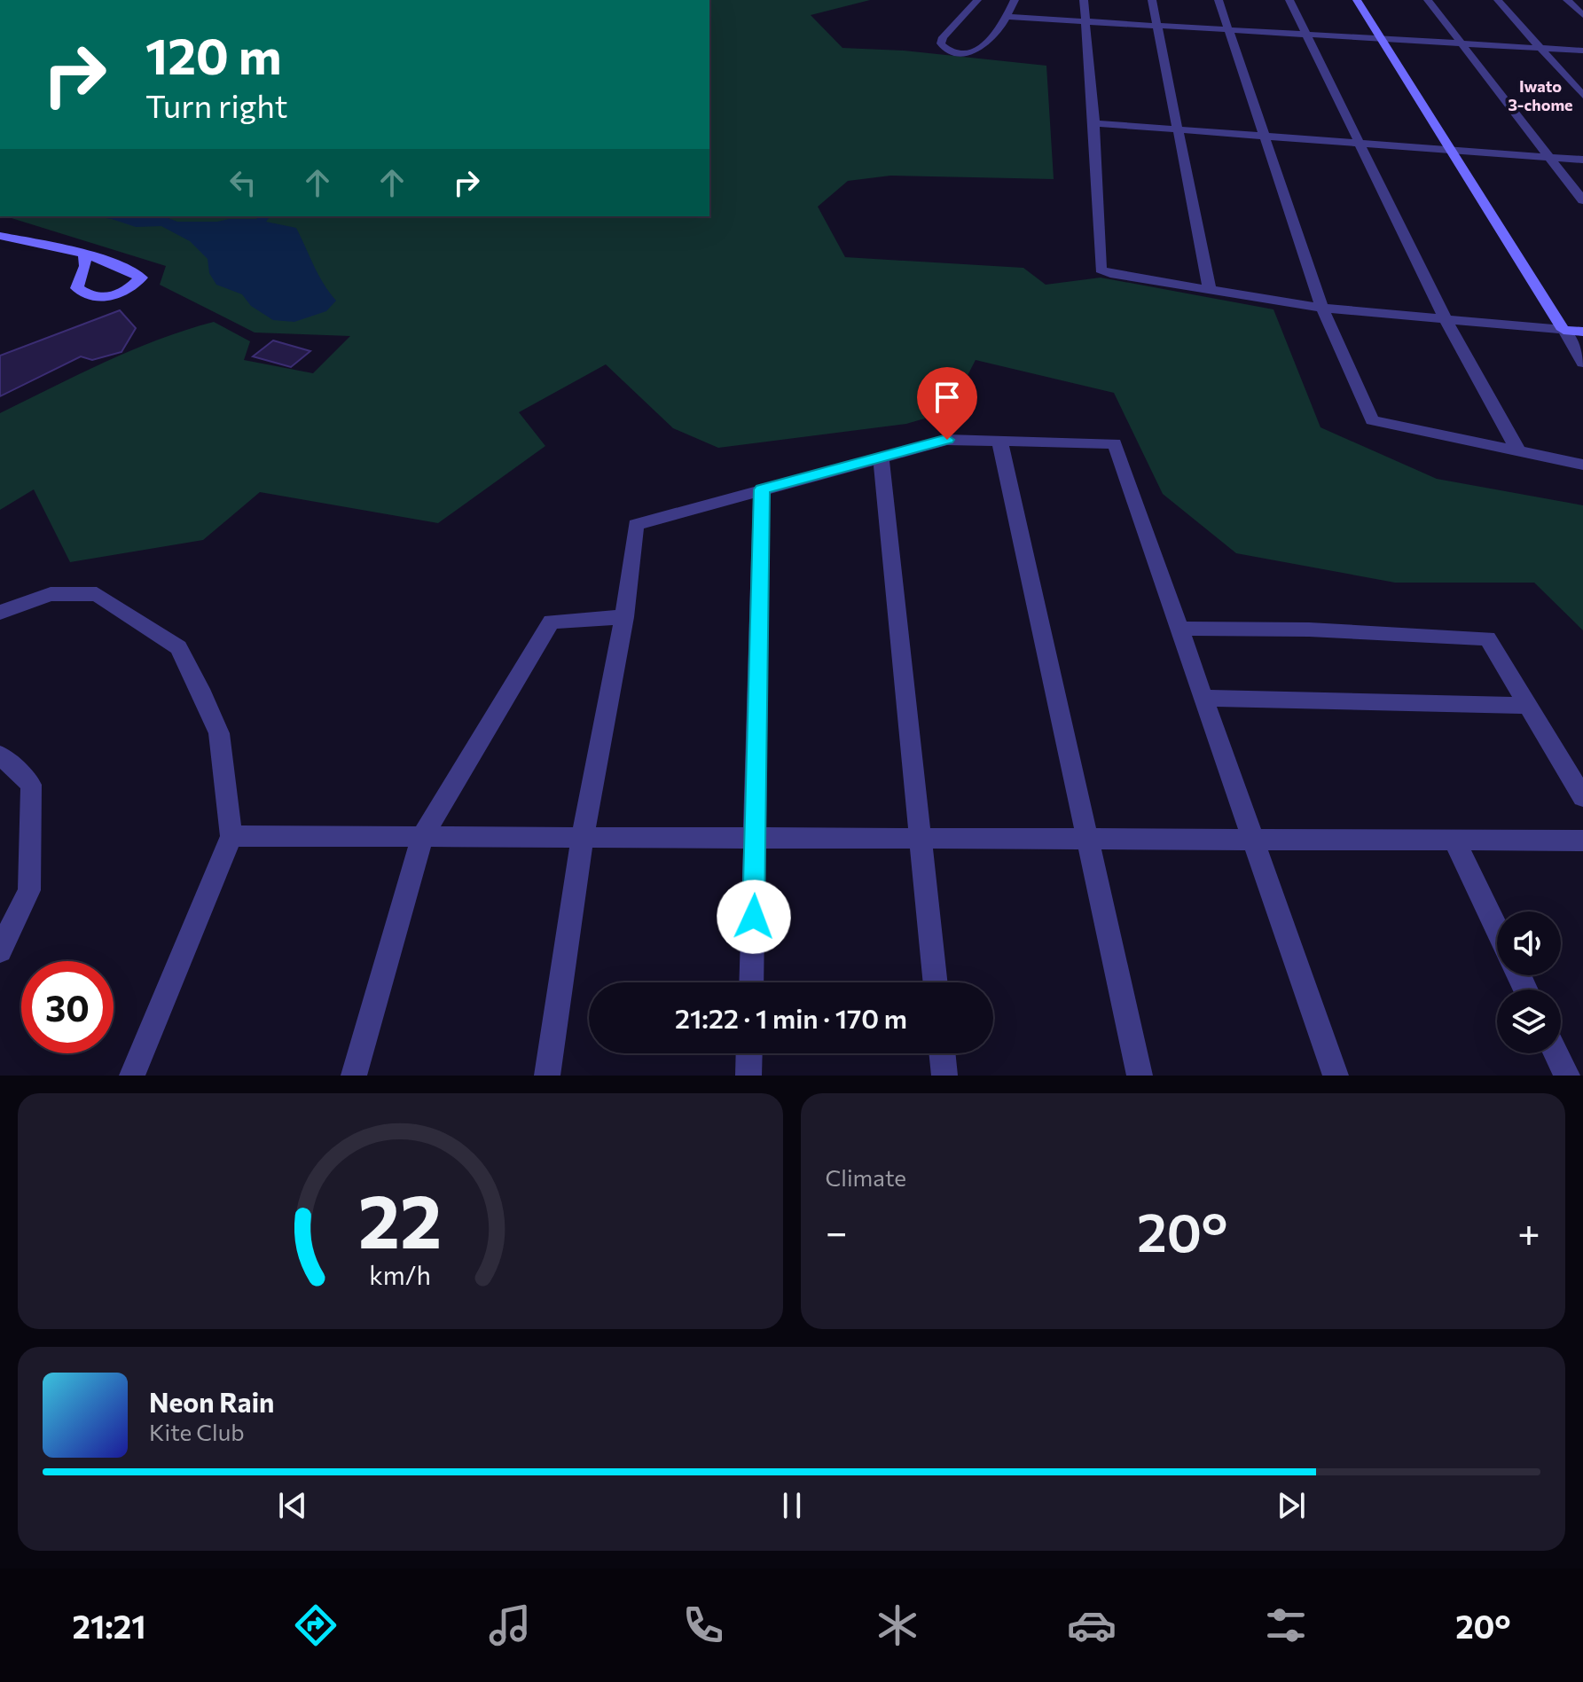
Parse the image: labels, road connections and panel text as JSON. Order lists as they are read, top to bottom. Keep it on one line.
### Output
{"districts":["Iwato 3-chome"],"page":{"turn":["120 m","Turn right"],"limit":"30","trip":"21:22 · 1 min · 170 m","tile":"Climate","heat":["−","20°","+"],"song":["Neon Rain","Kite Club"],"tabs":["21:21","20°"],"gauge":["22","km/h"]}}
